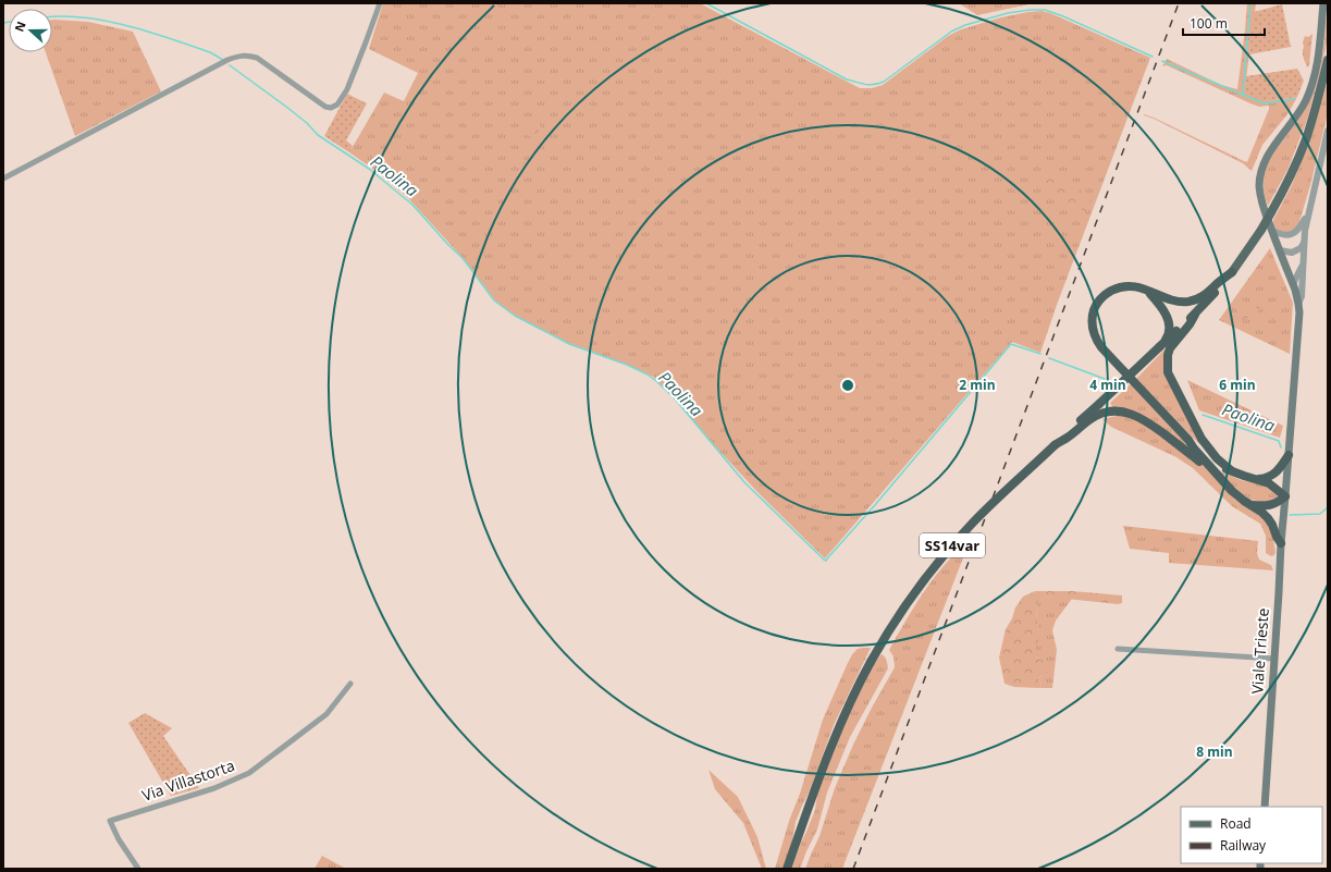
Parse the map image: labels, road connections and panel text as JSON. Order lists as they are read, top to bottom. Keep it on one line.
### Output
{"streets":{"highway":["SS14var"],"main road":["Viale Trieste"],"street":["Via Villastorta"]},"water":["Paolina"],"legend":["Road","Railway"],"scale_bar":"100 m","north":"left","rings":["2 min","4 min","6 min","8 min"]}
